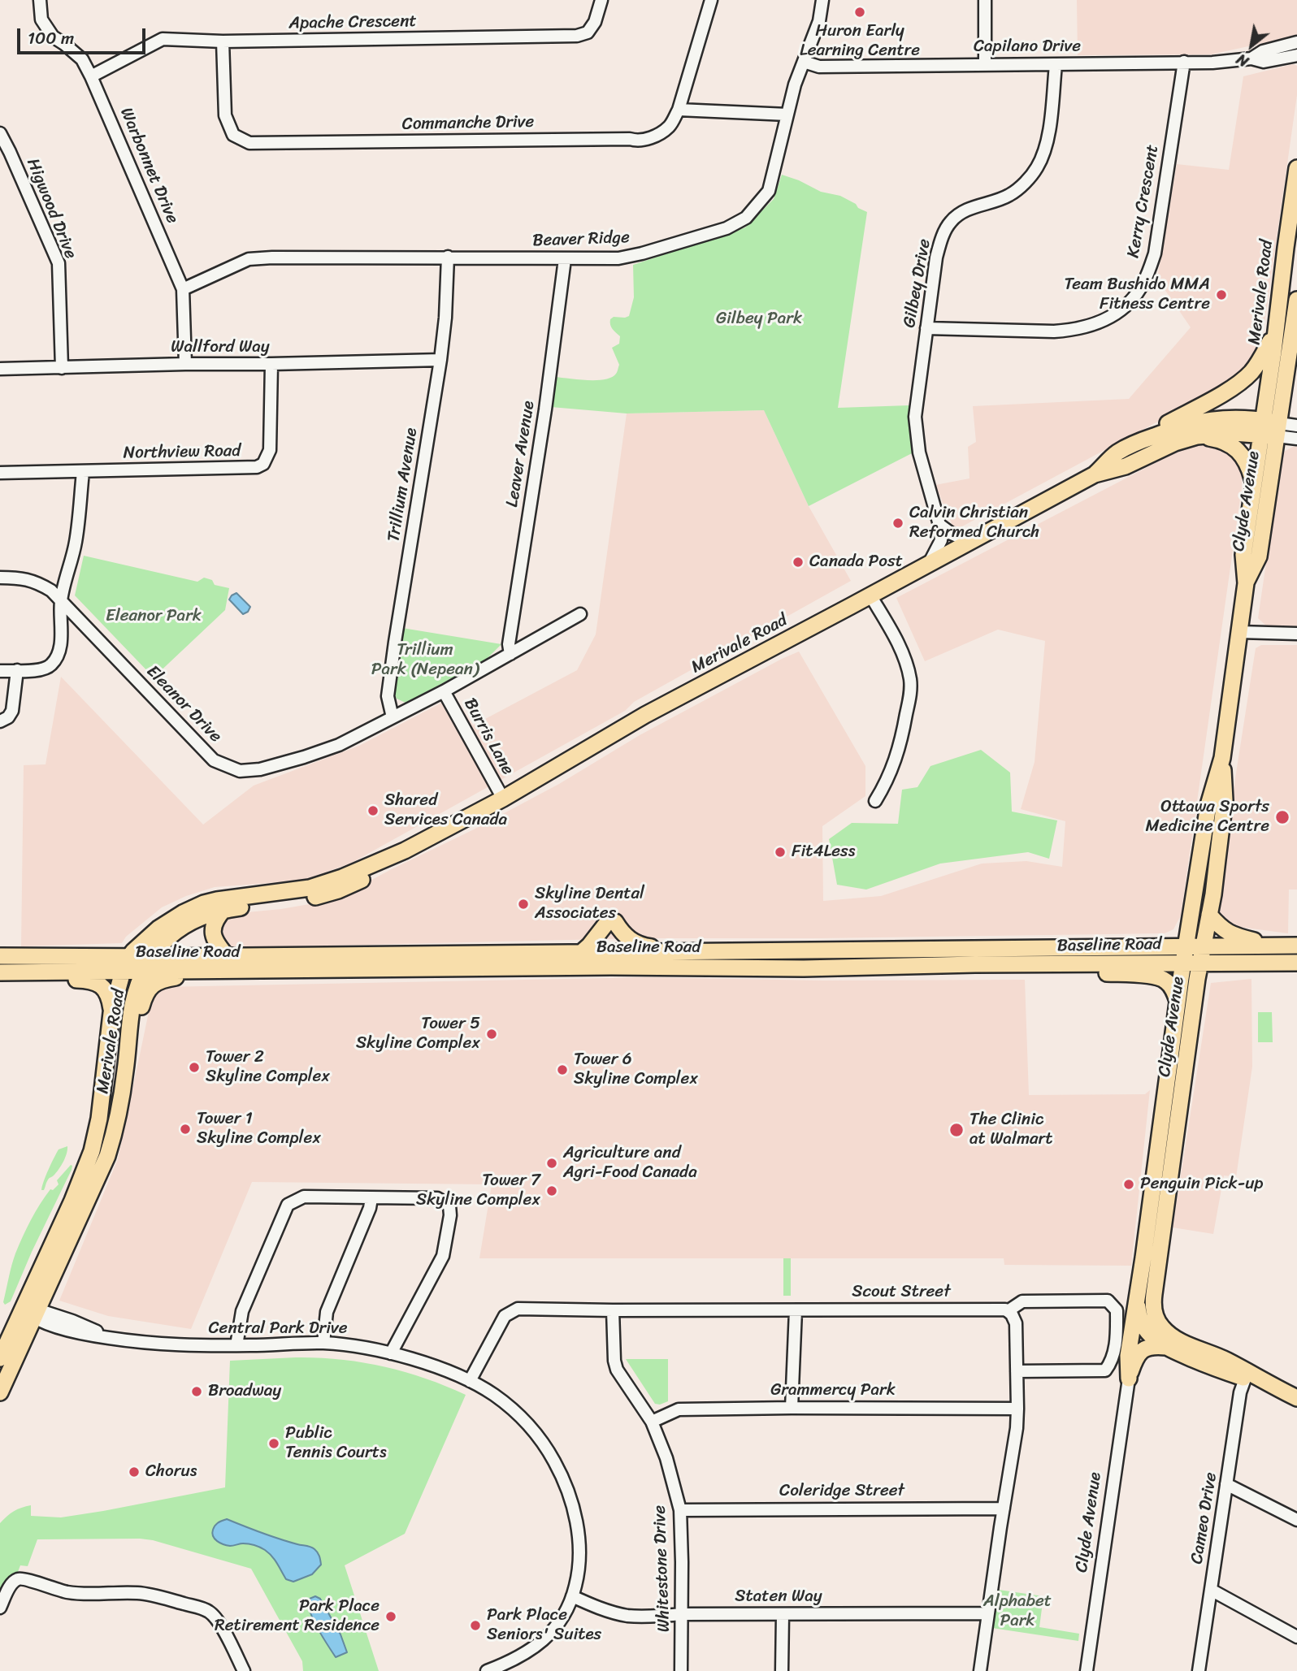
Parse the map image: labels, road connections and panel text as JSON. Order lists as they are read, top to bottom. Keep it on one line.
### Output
{"streets":{"main road":["Merivale Road","Clyde Avenue","Baseline Road"],"street":["Apache Crescent","Capilano Drive","Commanche Drive","Warbonnet Drive","Kerry Crescent","Higwood Drive","Beaver Ridge","Gilbey Drive","Wallford Way","Northview Road","Leaver Avenue","Trillium Avenue","Eleanor Drive","Burris Lane","Scout Street","Central Park Drive","Grammercy Park","Coleridge Street","Cameo Drive","Whitestone Drive","Staten Way"]},"crossings":[["Apache Crescent","Commanche Drive"],["Apache Crescent","Warbonnet Drive"],["Capilano Drive","Kerry Crescent"],["Capilano Drive","Beaver Ridge"],["Capilano Drive","Gilbey Drive"],["Warbonnet Drive","Beaver Ridge"],["Warbonnet Drive","Wallford Way"],["Kerry Crescent","Gilbey Drive"],["Higwood Drive","Wallford Way"],["Beaver Ridge","Leaver Avenue"],["Beaver Ridge","Trillium Avenue"],["Gilbey Drive","Merivale Road"],["Merivale Road","Clyde Avenue"],["Merivale Road","Burris Lane"],["Merivale Road","Baseline Road"],["Merivale Road","Central Park Drive"],["Wallford Way","Northview Road"],["Wallford Way","Trillium Avenue"],["Leaver Avenue","Eleanor Drive"],["Trillium Avenue","Eleanor Drive"],["Clyde Avenue","Baseline Road"],["Clyde Avenue","Cameo Drive"],["Eleanor Drive","Burris Lane"],["Scout Street","Central Park Drive"],["Scout Street","Whitestone Drive"],["Central Park Drive","Staten Way"],["Grammercy Park","Whitestone Drive"],["Coleridge Street","Whitestone Drive"],["Whitestone Drive","Staten Way"]],"parks":["Gilbey Park","Eleanor Park","Trillium Park (Nepean)","Alphabet Park"],"places":["Huron Early Learning Centre","Team Bushido MMA Fitness Centre","Calvin Christian Reformed Church","Canada Post","Shared Services Canada","Ottawa Sports Medicine Centre","Fit4Less","Skyline Dental Associates","Tower 5 Skyline Complex","Tower 2 Skyline Complex","Tower 6 Skyline Complex","Tower 1 Skyline Complex","The Clinic at Walmart","Agriculture and Agri-Food Canada","Penguin Pick-up","Tower 7 Skyline Complex","Broadway","Public Tennis Courts","Chorus","Park Place Retirement Residence","Park Place Seniors' Suites"],"scale_bar":"100 m","north":"bottom left"}
